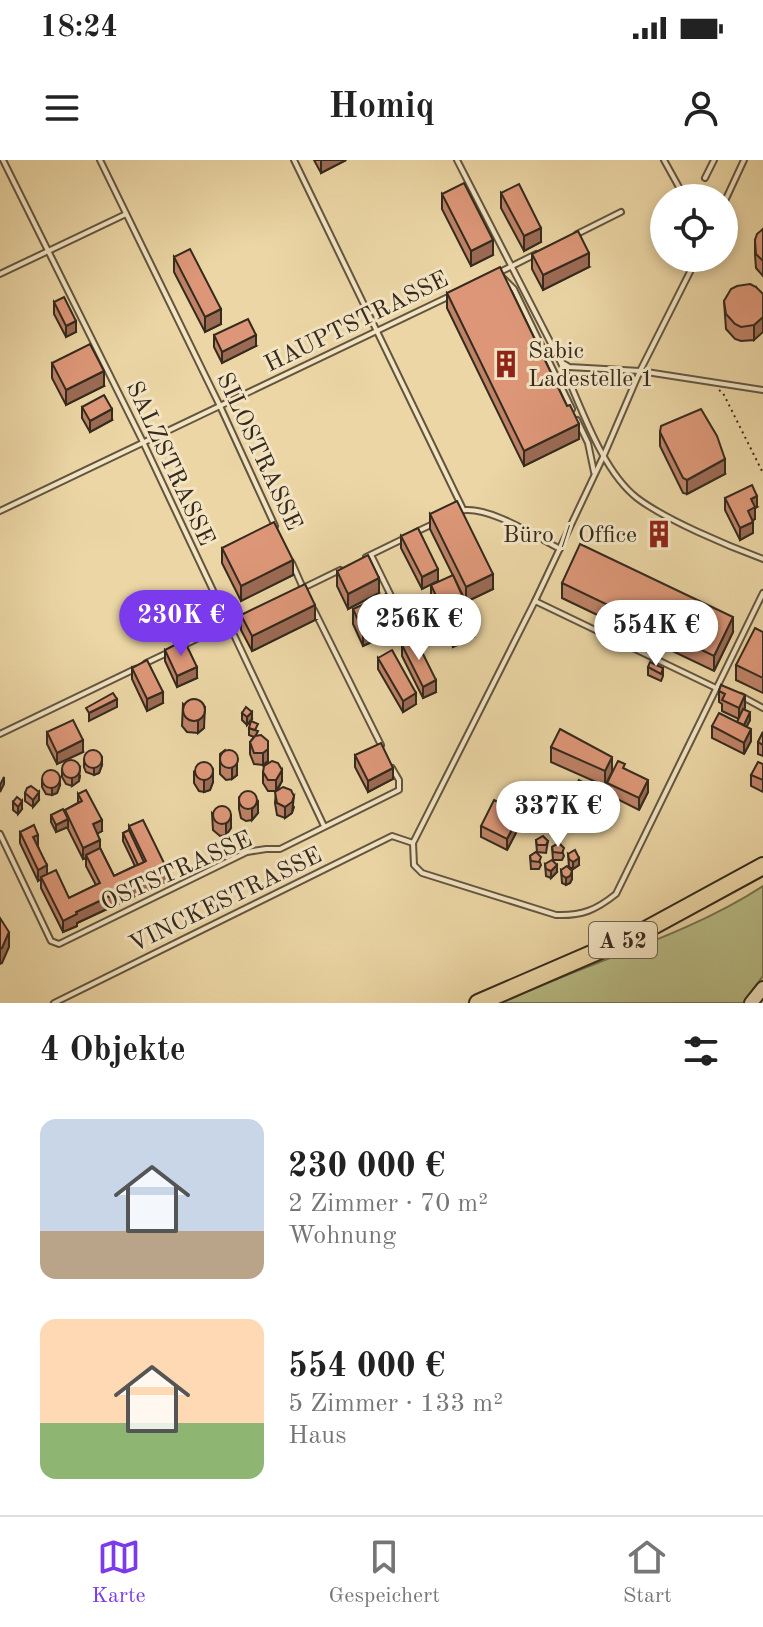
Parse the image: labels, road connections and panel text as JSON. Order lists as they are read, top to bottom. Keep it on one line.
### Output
{"streets":{"highway":["A 52"],"lane":["HAUPTSTRASSE","SILOSTRASSE","SALZSTRASSE","OSTSTRASSE","VINCKESTRASSE"]},"crossings":[["HAUPTSTRASSE","SILOSTRASSE"],["HAUPTSTRASSE","SALZSTRASSE"],["SALZSTRASSE","OSTSTRASSE"]],"places":{"building":["Sabic Ladestelle 1","Büro / Office"]},"page":{"status":"18:24","header":"Homiq","price":["230K €","256K €","554K €","337K €"],"heading":"4 Objekte","list":[{"name":"230 000 €","note":"2 Zimmer · 70 m² · Wohnung"},{"name":"554 000 €","note":"5 Zimmer · 133 m² · Haus"}],"tabs":["Karte","Gespeichert","Start"]}}
